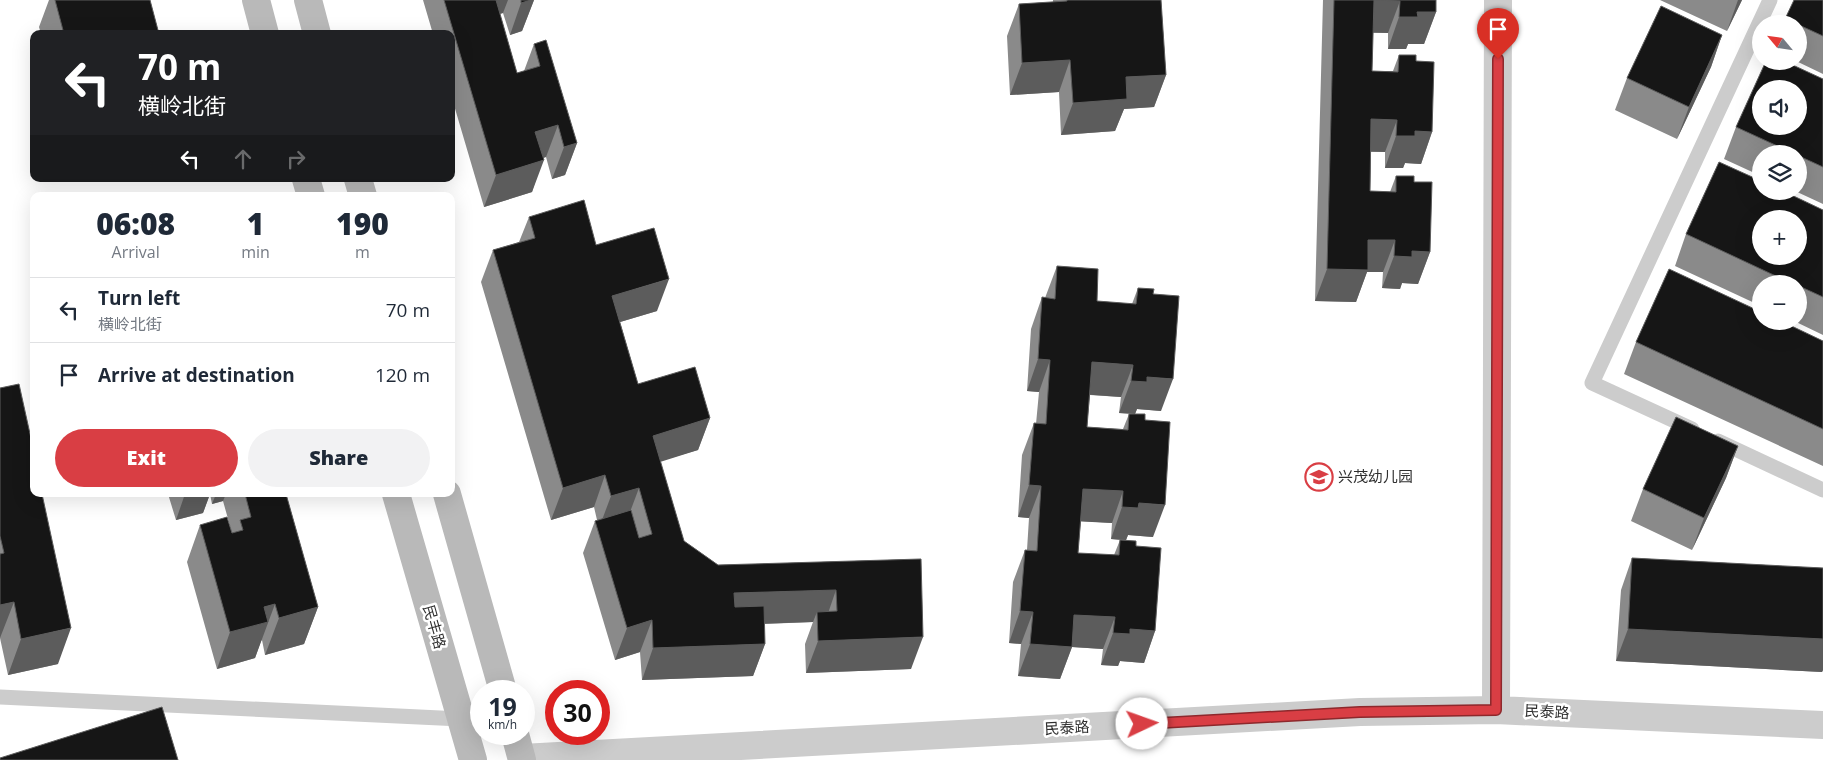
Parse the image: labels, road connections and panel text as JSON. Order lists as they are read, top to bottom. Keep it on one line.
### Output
{"streets":{"main road":["民丰路"],"street":["民泰路"]},"places":{"school or university":["兴茂幼儿园"]},"north":"top left","page":{"map_buttons":["+","−"],"turn":["70 m","横岭北街"],"eta":["06:08","Arrival","1","min","190","m"],"list":[{"name":"Turn left","note":"横岭北街","value":"70 m"},{"name":"Arrive at destination","value":"120 m"}],"buttons":["Exit","Share"],"speed":"19 km/h","limit":"30"}}
